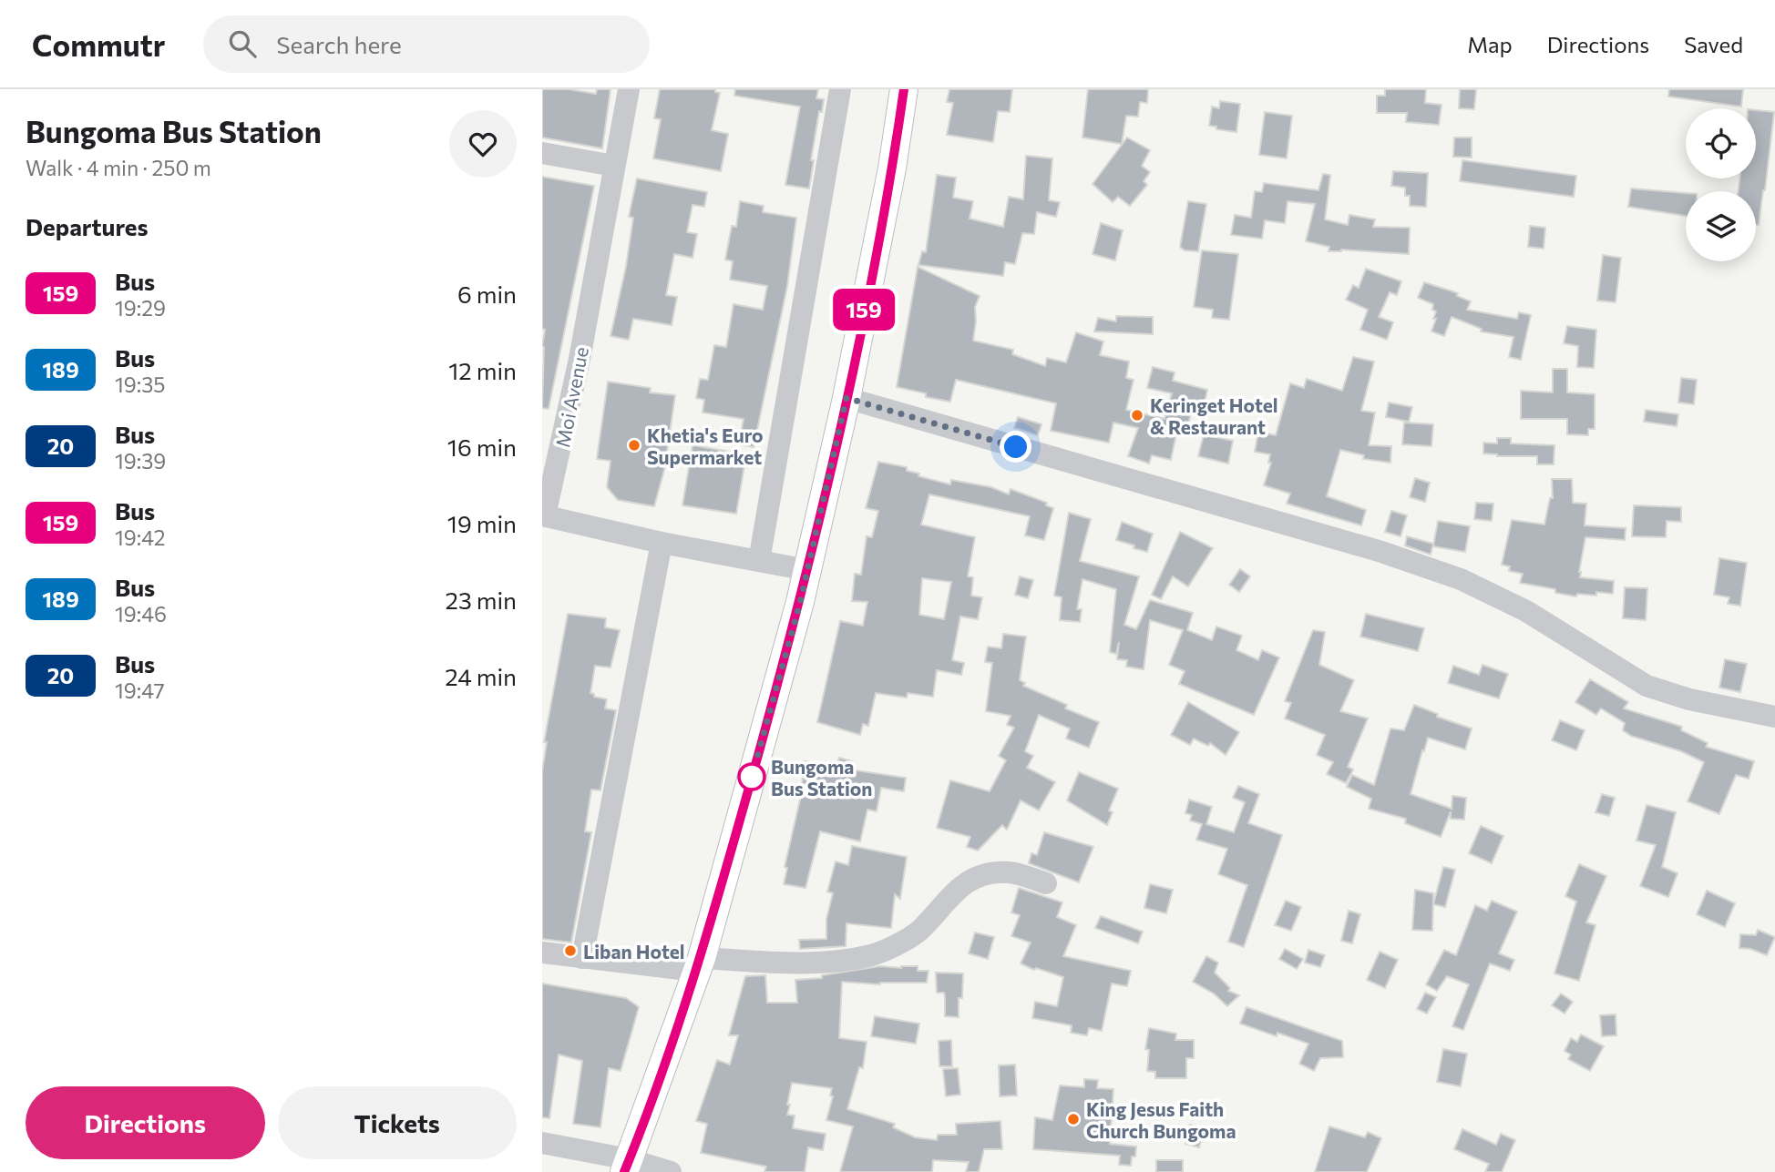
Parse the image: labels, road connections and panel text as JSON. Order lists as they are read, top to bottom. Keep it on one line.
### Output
{"streets":{"street":["Moi Avenue"]},"places":["Keringet Hotel & Restaurant","Khetia's Euro Supermarket","Bungoma Bus Station","Liban Hotel","King Jesus Faith Church Bungoma"],"lines":["bus line 159"],"page":{"header":"Commutr","search":"Search here","nav":["Map","Directions","Saved"],"heading":[["Bungoma Bus Station","Walk · 4 min · 250 m"],"Departures"],"on_map":"159","list":[{"mark":"159","name":"Bus","note":"19:29","value":"6 min"},{"mark":"189","name":"Bus","note":"19:35","value":"12 min"},{"mark":"20","name":"Bus","note":"19:39","value":"16 min"},{"mark":"159","name":"Bus","note":"19:42","value":"19 min"},{"mark":"189","name":"Bus","note":"19:46","value":"23 min"},{"mark":"20","name":"Bus","note":"19:47","value":"24 min"}],"buttons":["Directions","Tickets"]}}
